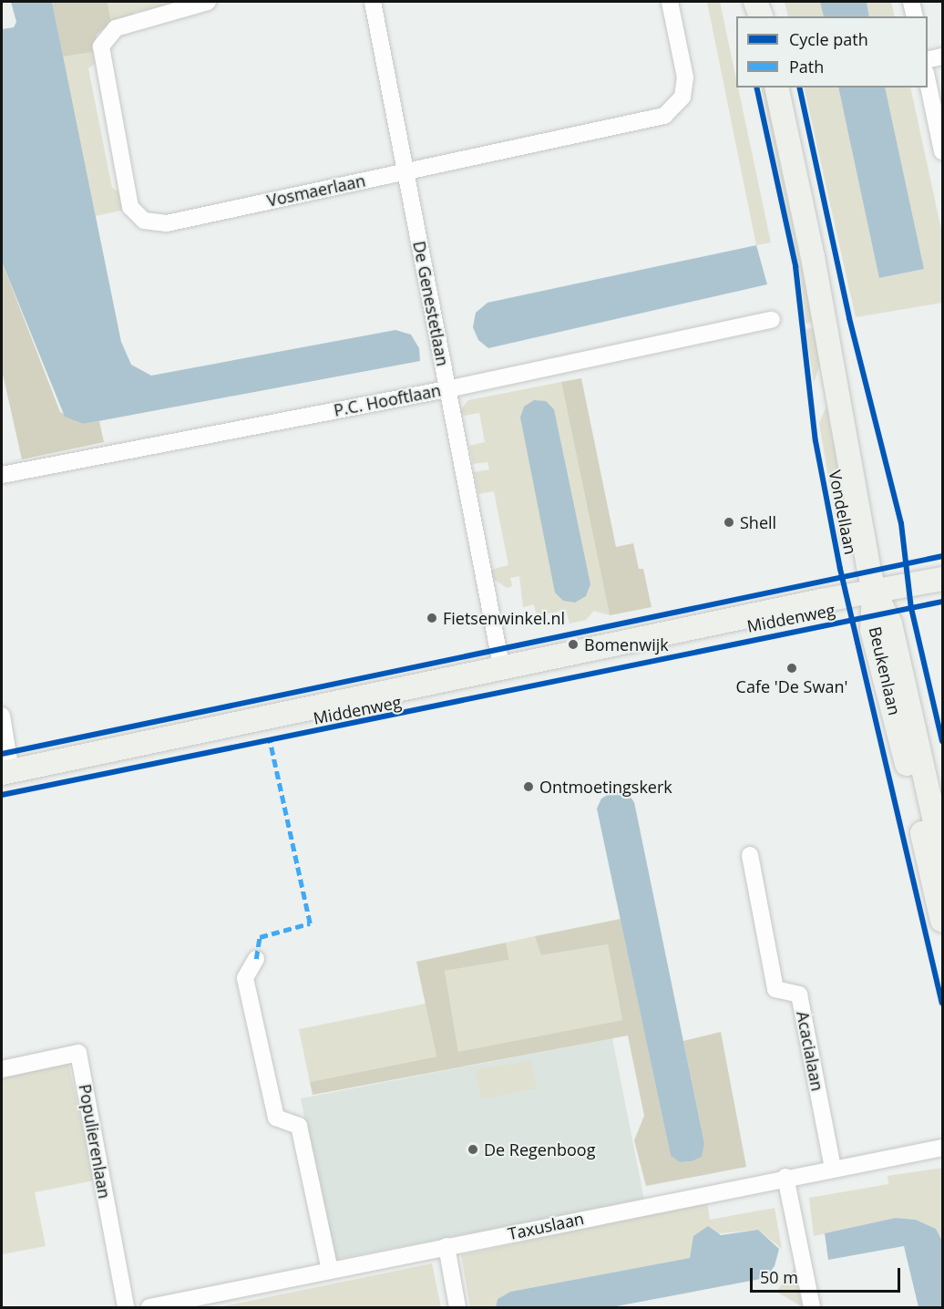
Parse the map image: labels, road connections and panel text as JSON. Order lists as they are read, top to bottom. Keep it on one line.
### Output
{"streets":{"street":["Vosmaerlaan","De Genestetlaan","P.C. Hooftlaan","Vondellaan","Middenweg","Beukenlaan","Acacialaan","Populierenlaan","Taxuslaan"]},"crossings":[["Vosmaerlaan","De Genestetlaan"],["De Genestetlaan","P.C. Hooftlaan"],["De Genestetlaan","Middenweg"],["Vondellaan","Middenweg"],["Vondellaan","Beukenlaan"],["Middenweg","Beukenlaan"],["Acacialaan","Taxuslaan"]],"places":["Shell","Fietsenwinkel.nl","Bomenwijk","Cafe 'De Swan'","Ontmoetingskerk","De Regenboog"],"legend":["Cycle path","Path"],"scale_bar":"50 m"}
